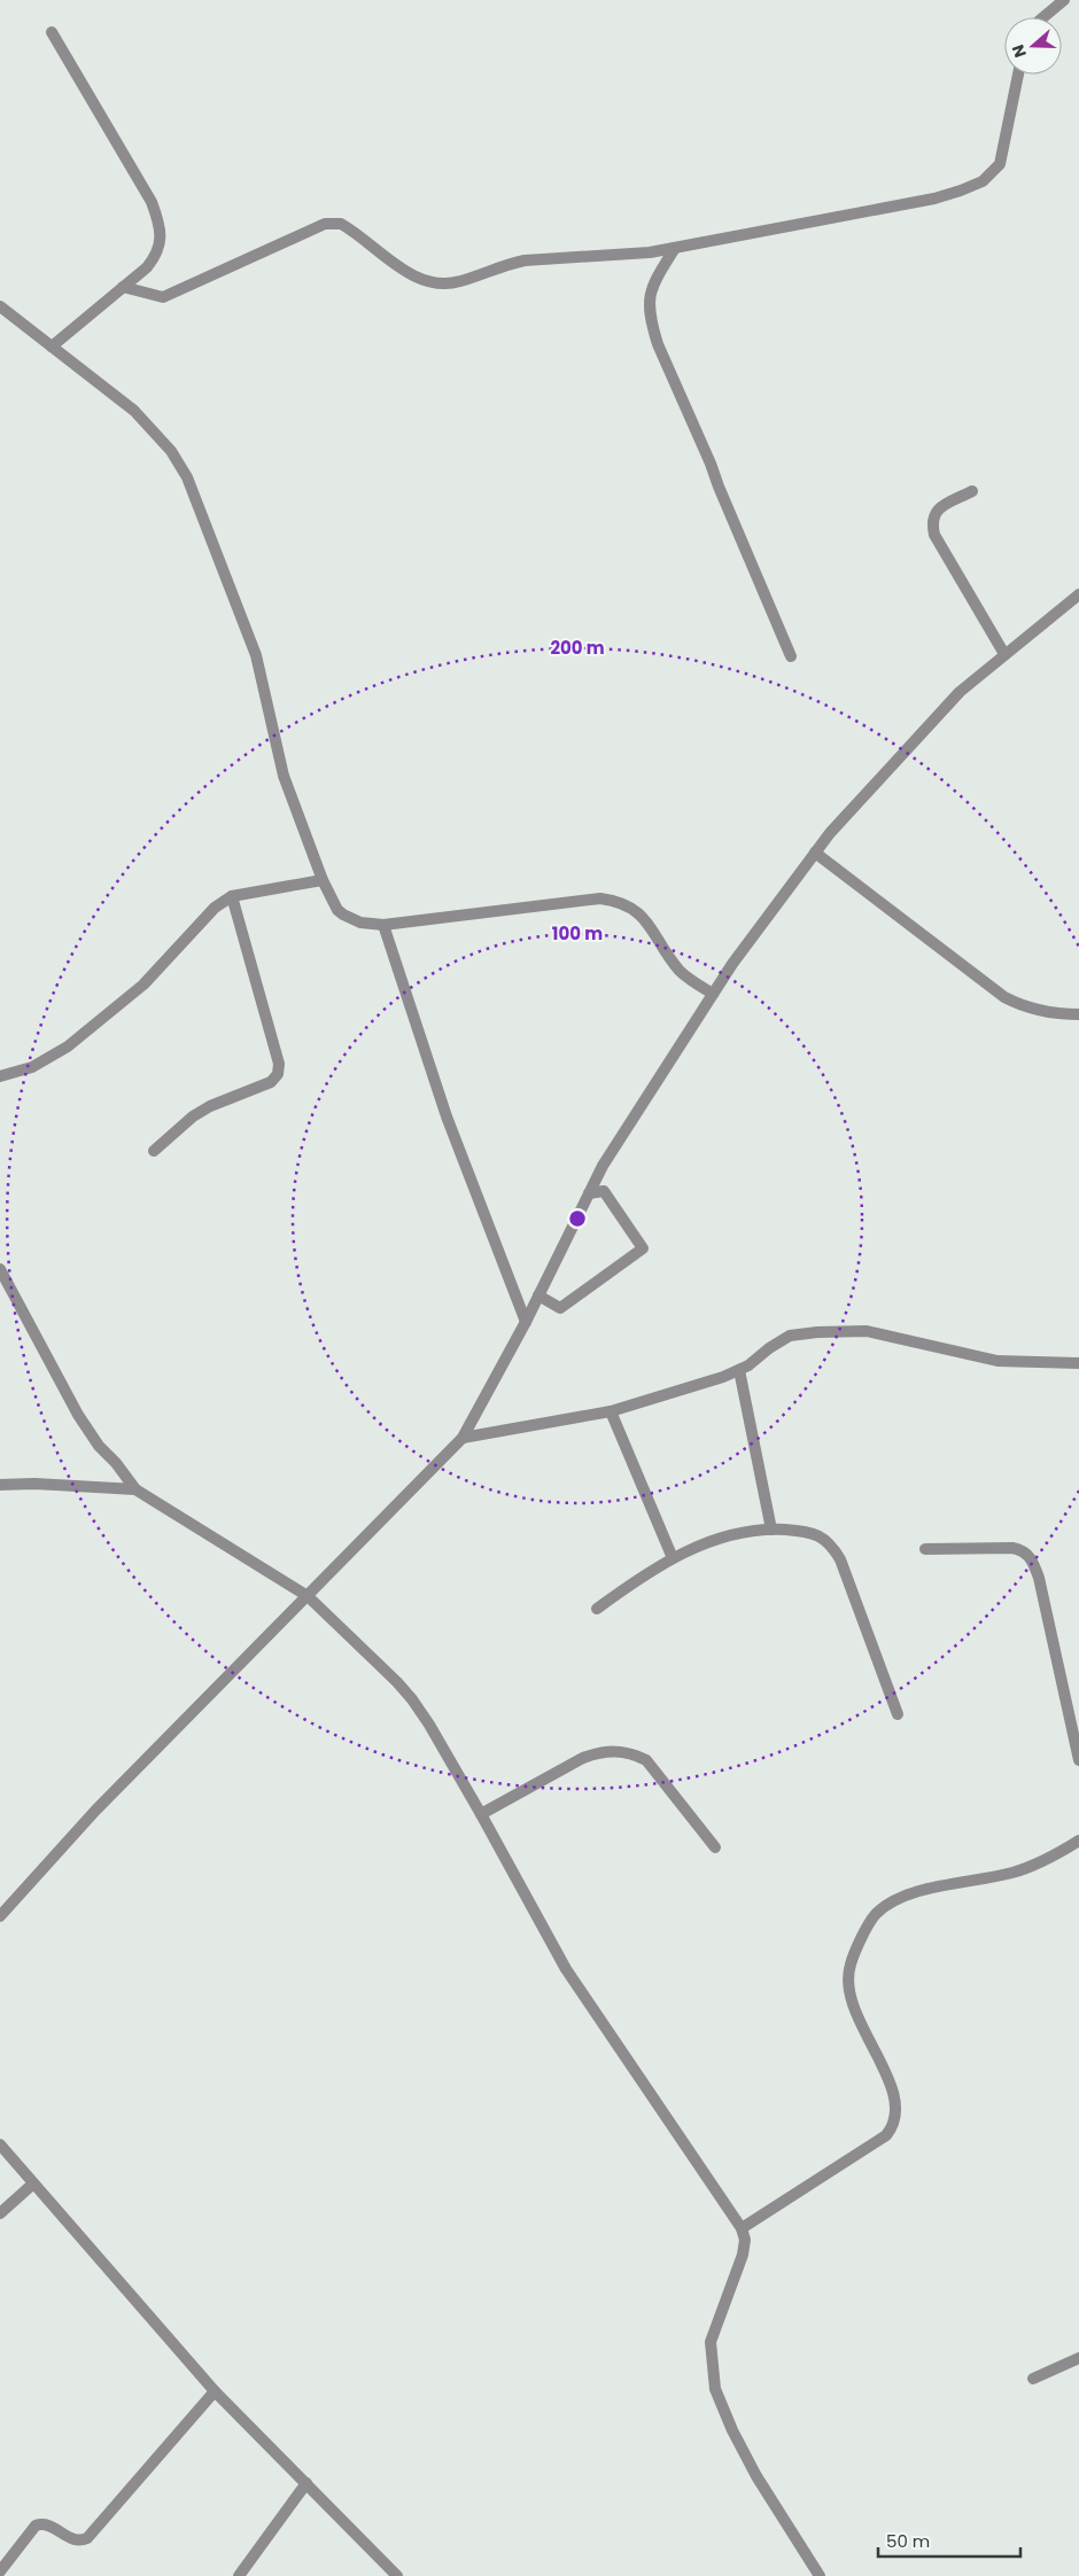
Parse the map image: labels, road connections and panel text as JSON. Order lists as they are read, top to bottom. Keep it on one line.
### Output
{"scale_bar":"50 m","north":"left","rings":["200 m","100 m"]}
